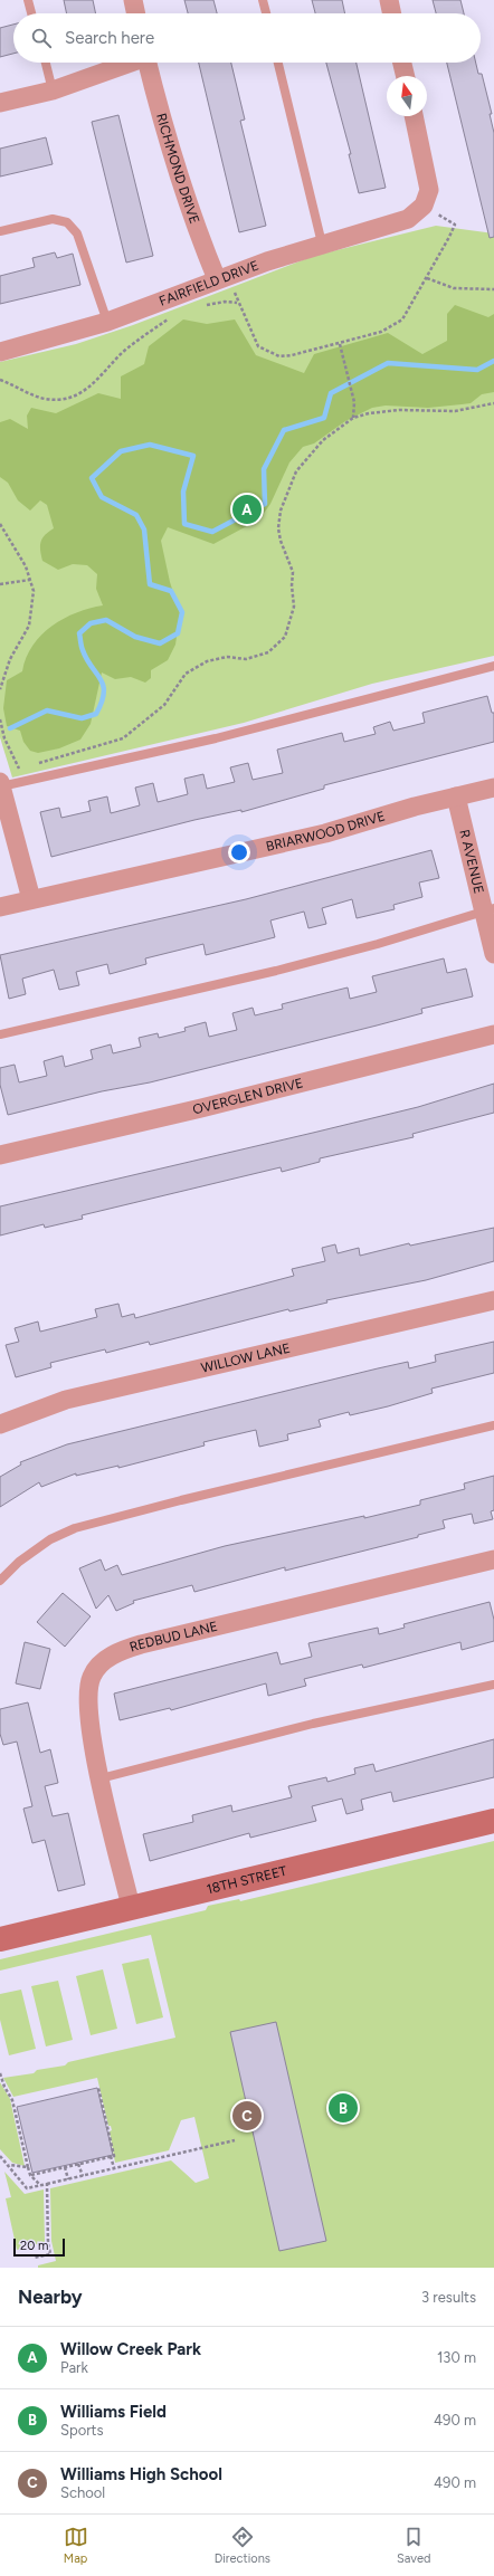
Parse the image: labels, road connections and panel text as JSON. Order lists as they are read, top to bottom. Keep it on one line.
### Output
{"streets":{"street":["RICHMOND DRIVE","FAIRFIELD DRIVE","BRIARWOOD DRIVE","R AVENUE","OVERGLEN DRIVE","WILLOW LANE","REDBUD LANE","18TH STREET"]},"crossings":[["RICHMOND DRIVE","FAIRFIELD DRIVE"],["BRIARWOOD DRIVE","R AVENUE"],["REDBUD LANE","18TH STREET"]],"scale_bar":"20 m","north":"top","page":{"search":"Search here","pins":["A","B","C"],"scale":"20 m","heading":["Nearby","3 results"],"list":[{"mark":"A","name":"Willow Creek Park","note":"Park","value":"130 m"},{"mark":"B","name":"Williams Field","note":"Sports","value":"490 m"},{"mark":"C","name":"Williams High School","note":"School","value":"490 m"}],"nav":["Map","Directions","Saved"]}}
